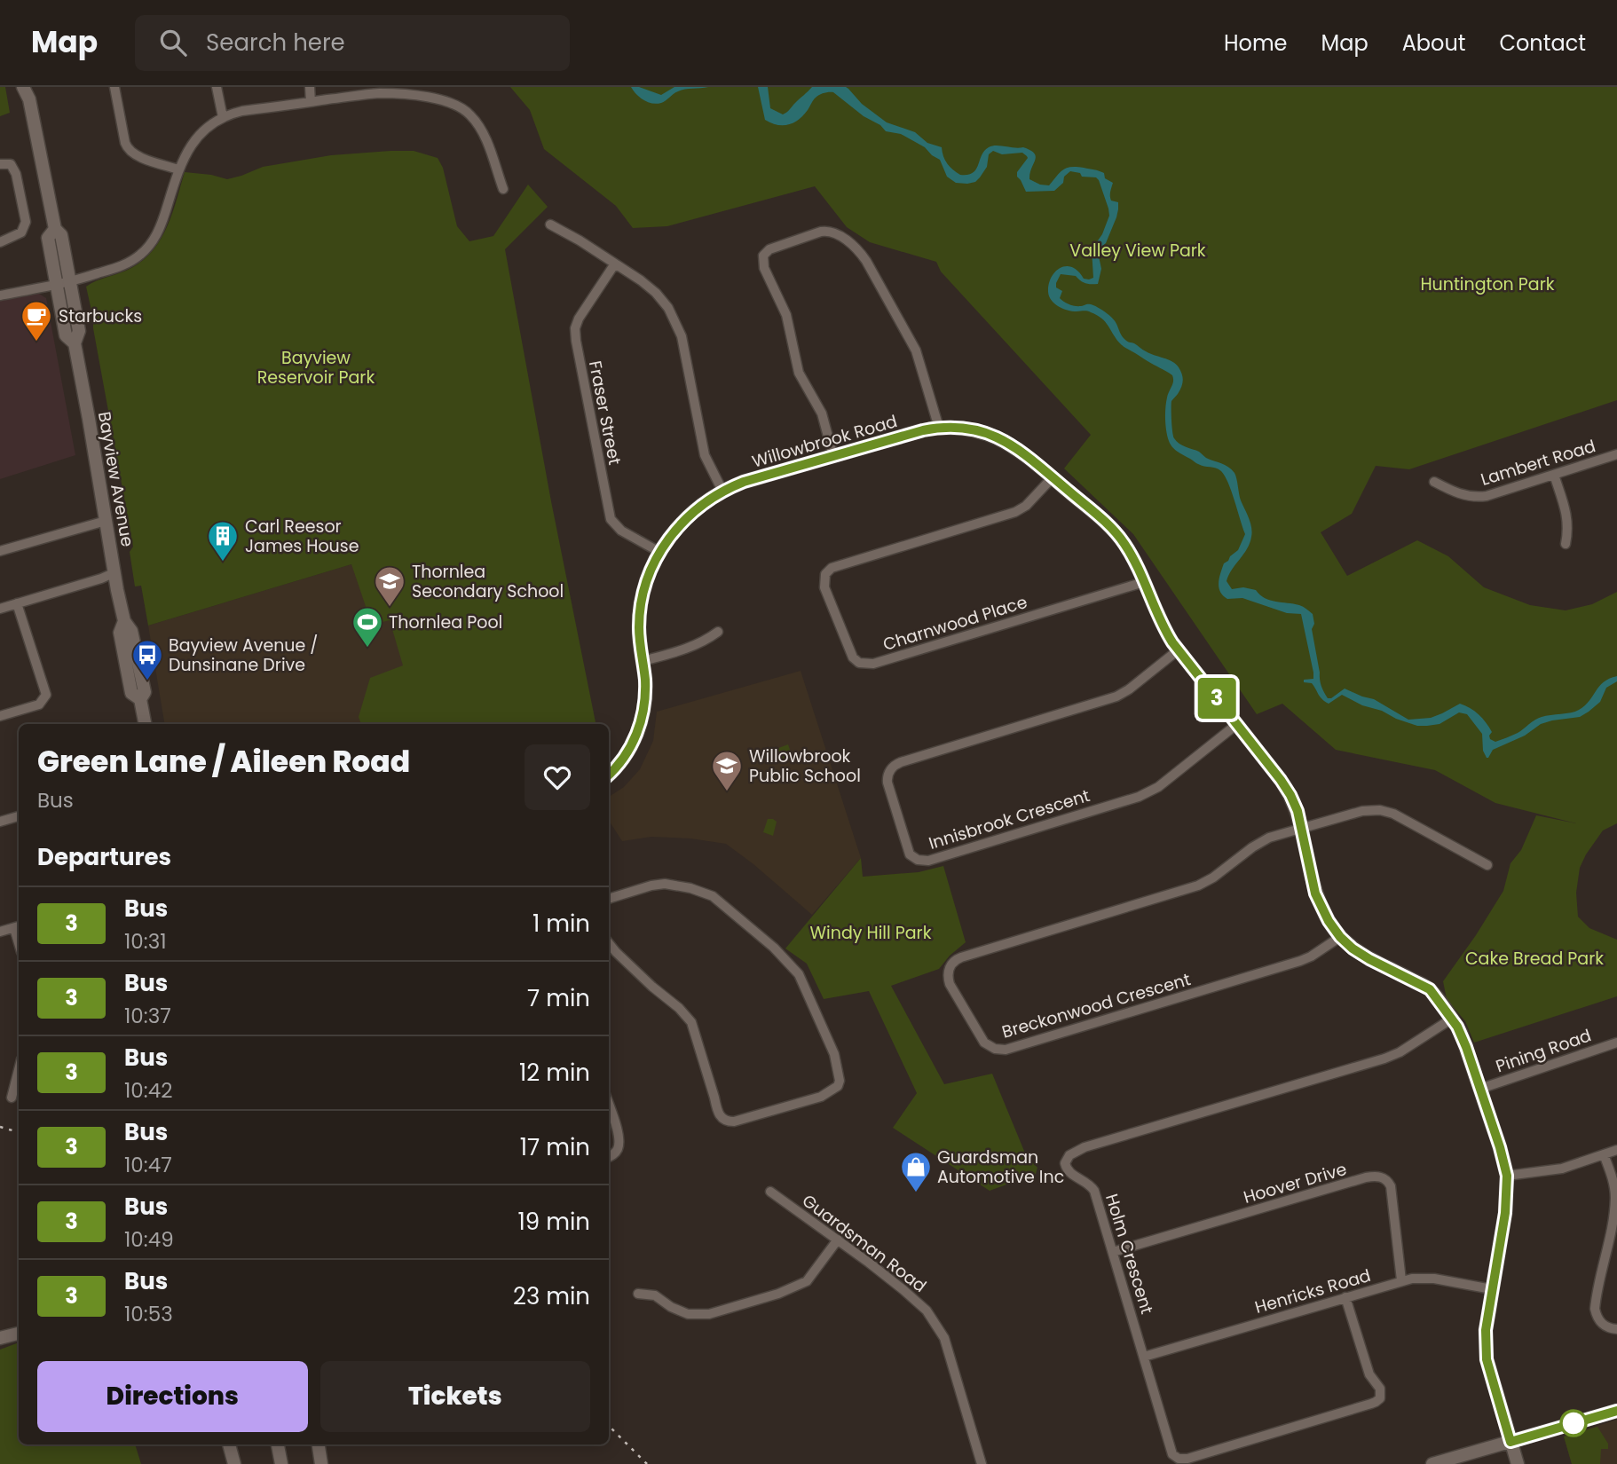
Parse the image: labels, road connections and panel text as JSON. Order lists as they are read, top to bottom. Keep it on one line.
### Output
{"streets":{"street":["Fraser Street","Willowbrook Road","Lambert Road","Bayview Avenue","Charnwood Place","Innisbrook Crescent","Breckonwood Crescent","Pining Road","Hoover Drive","Guardsman Road","Holm Crescent","Henricks Road"]},"crossings":[["Fraser Street","Willowbrook Road"],["Willowbrook Road","Charnwood Place"],["Willowbrook Road","Innisbrook Crescent"],["Willowbrook Road","Breckonwood Crescent"],["Willowbrook Road","Pining Road"],["Willowbrook Road","Holm Crescent"],["Willowbrook Road","Henricks Road"],["Hoover Drive","Holm Crescent"],["Hoover Drive","Henricks Road"],["Holm Crescent","Henricks Road"]],"parks":["Valley View Park","Huntington Park","Bayview Reservoir Park","Windy Hill Park","Cake Bread Park"],"places":{"cafe":["Starbucks"],"building":["Carl Reesor James House"],"school or university":["Thornlea Secondary School","Willowbrook Public School"],"sports":["Thornlea Pool"],"bus stop":["Bayview Avenue / Dunsinane Drive"],"shop":["Guardsman Automotive Inc"]},"lines":["bus line 3"],"page":{"header":"Map","search":"Search here","nav":["Home","Map","About","Contact"],"on_map":"3","heading":[["Green Lane / Aileen Road","Bus"],"Departures"],"list":[{"mark":"3","name":"Bus","note":"10:31","value":"1 min"},{"mark":"3","name":"Bus","note":"10:37","value":"7 min"},{"mark":"3","name":"Bus","note":"10:42","value":"12 min"},{"mark":"3","name":"Bus","note":"10:47","value":"17 min"},{"mark":"3","name":"Bus","note":"10:49","value":"19 min"},{"mark":"3","name":"Bus","note":"10:53","value":"23 min"}],"buttons":["Directions","Tickets"]}}
